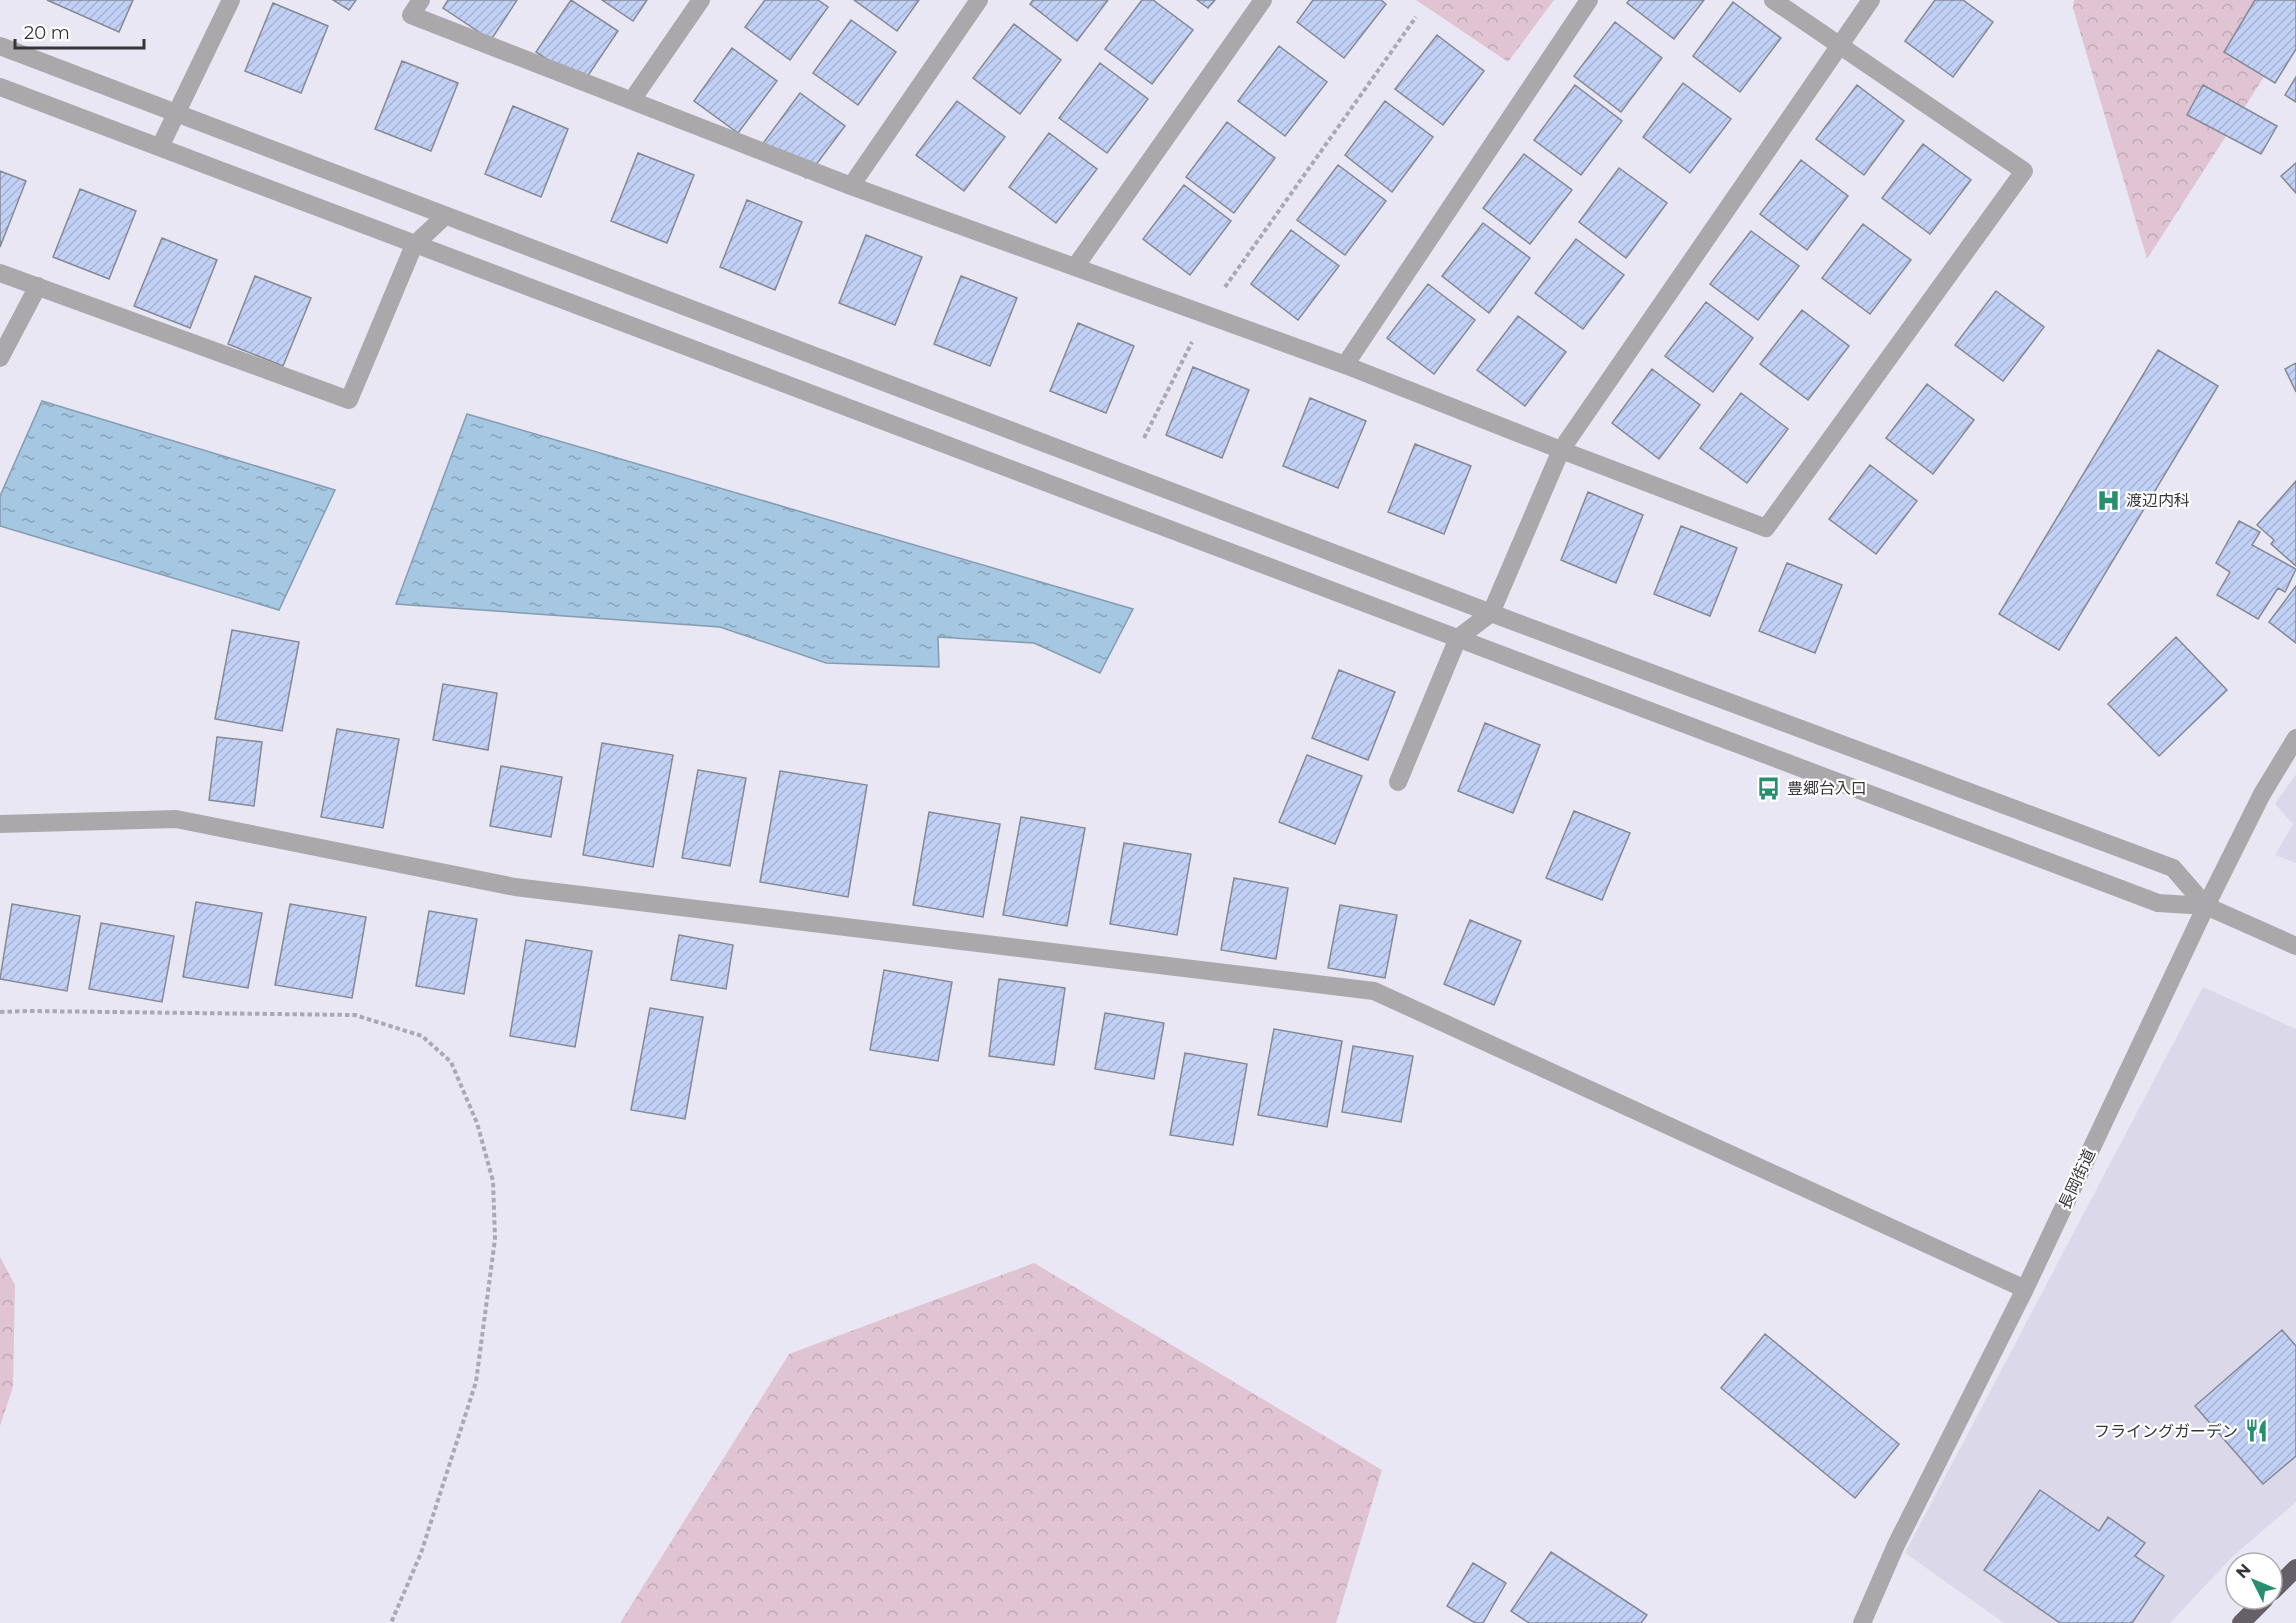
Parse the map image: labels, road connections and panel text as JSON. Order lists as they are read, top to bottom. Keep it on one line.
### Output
{"streets":{"street":["長岡街道"]},"places":{"hospital":["渡辺内科"],"bus stop":["豊郷台入口"],"restaurant":["フライングガーデン"]},"scale_bar":"20 m","north":"top left"}
